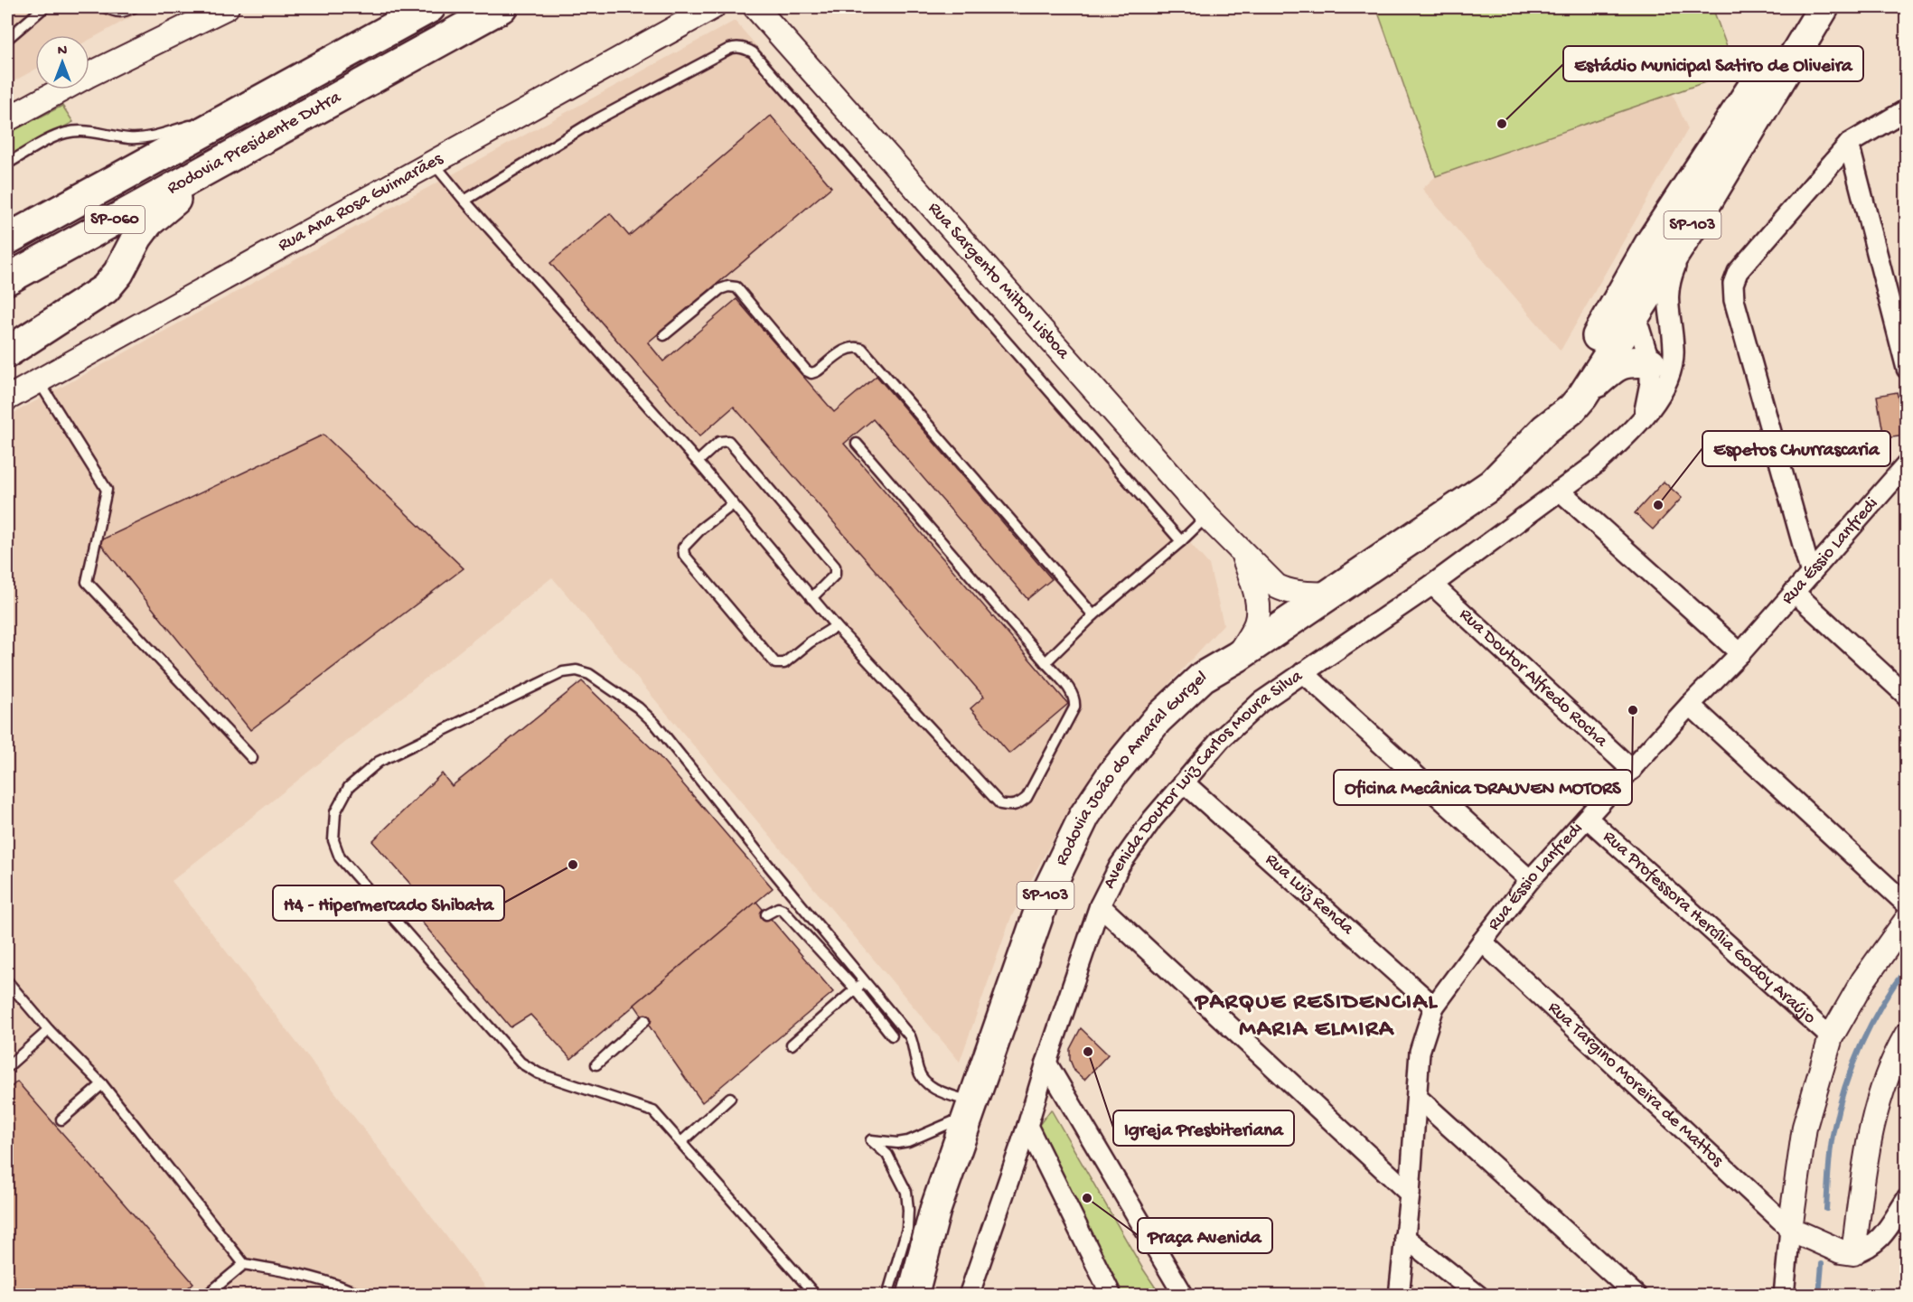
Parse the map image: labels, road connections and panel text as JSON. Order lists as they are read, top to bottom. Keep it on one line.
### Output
{"streets":{"main road":["Rodovia Presidente Dutra","SP-060","SP-103","Rodovia João do Amaral Gurgel"],"street":["Rua Ana Rosa Guimarães","Rua Sargento Milton Lisboa","Rua Éssio Lanfredi","Rua Doutor Alfredo Rocha","Avenida Doutor Luiz Carlos Moura Silva","Rua Luiz Renda","Rua Professora Hercília Godoy Araújo","Rua Targino Moreira de Mattos"]},"crossings":[["Rua Sargento Milton Lisboa","Rodovia João do Amaral Gurgel"],["Rua Éssio Lanfredi","Rua Doutor Alfredo Rocha"],["Rua Éssio Lanfredi","Rua Luiz Renda"],["Rua Éssio Lanfredi","Rua Professora Hercília Godoy Araújo"],["Rua Éssio Lanfredi","Rua Targino Moreira de Mattos"],["Rua Doutor Alfredo Rocha","Avenida Doutor Luiz Carlos Moura Silva"],["Rodovia João do Amaral Gurgel","Avenida Doutor Luiz Carlos Moura Silva"],["Avenida Doutor Luiz Carlos Moura Silva","Rua Luiz Renda"]],"districts":["PARQUE RESIDENCIAL MARIA ELMIRA"],"places":["Estádio Municipal Satiro de Oliveira","Espetos Churrascaria","Oficina Mecânica DRAUVEN MOTORS","H4 - Hipermercado Shibata","Igreja Presbiteriana","Praça Avenida"],"north":"top"}
